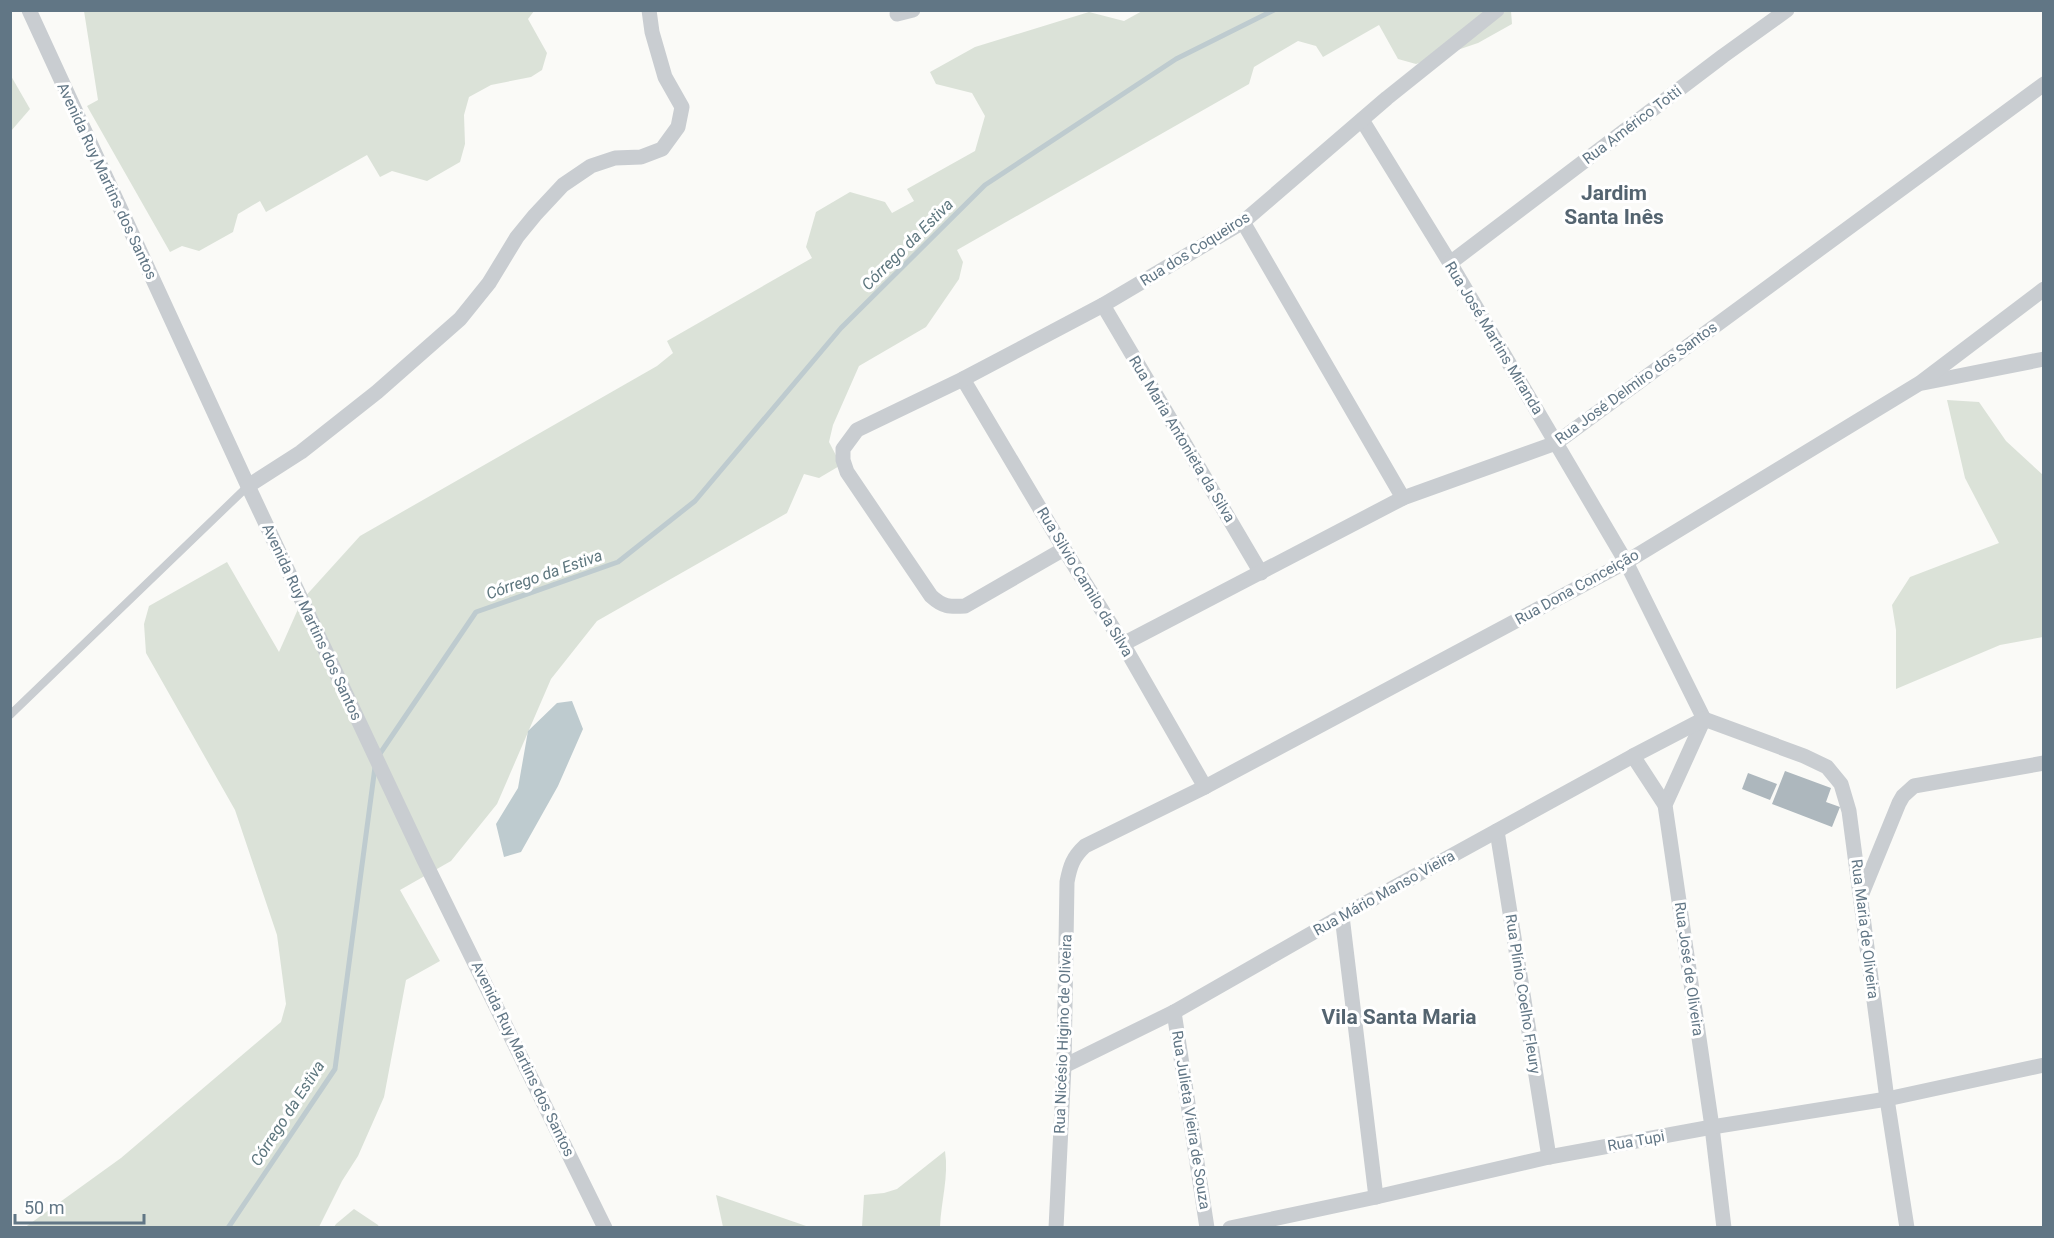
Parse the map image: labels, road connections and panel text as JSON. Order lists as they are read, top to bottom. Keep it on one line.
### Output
{"streets":{"street":["Rua Américo Totti","Avenida Ruy Martins dos Santos","Rua dos Coqueiros","Rua José Martins Miranda","Rua José Delmiro dos Santos","Rua Maria Antonieta da Silva","Rua Silvio Camilo da Silva","Rua Dona Conceição","Rua Mário Manso Vieira","Rua Maria de Oliveira","Rua José de Oliveira","Rua Plínio Coelho Fleury","Rua Nicésio Higino de Oliveira","Rua Julieta Vieira de Souza","Rua Tupi"]},"crossings":[["Rua Américo Totti","Rua José Martins Miranda"],["Rua dos Coqueiros","Rua José Martins Miranda"],["Rua dos Coqueiros","Rua Maria Antonieta da Silva"],["Rua dos Coqueiros","Rua Silvio Camilo da Silva"],["Rua José Martins Miranda","Rua José Delmiro dos Santos"],["Rua José Martins Miranda","Rua Dona Conceição"],["Rua José Martins Miranda","Rua Mário Manso Vieira"],["Rua José Martins Miranda","Rua Maria de Oliveira"],["Rua José Delmiro dos Santos","Rua Maria Antonieta da Silva"],["Rua José Delmiro dos Santos","Rua Silvio Camilo da Silva"],["Rua Silvio Camilo da Silva","Rua Dona Conceição"],["Rua Dona Conceição","Rua Nicésio Higino de Oliveira"],["Rua Mário Manso Vieira","Rua Maria de Oliveira"],["Rua Mário Manso Vieira","Rua Plínio Coelho Fleury"],["Rua Mário Manso Vieira","Rua Nicésio Higino de Oliveira"],["Rua Mário Manso Vieira","Rua Julieta Vieira de Souza"],["Rua Maria de Oliveira","Rua Tupi"],["Rua José de Oliveira","Rua Tupi"],["Rua Plínio Coelho Fleury","Rua Tupi"]],"districts":["Jardim Santa Inês","Vila Santa Maria"],"water":["Córrego da Estiva"],"scale_bar":"50 m"}
